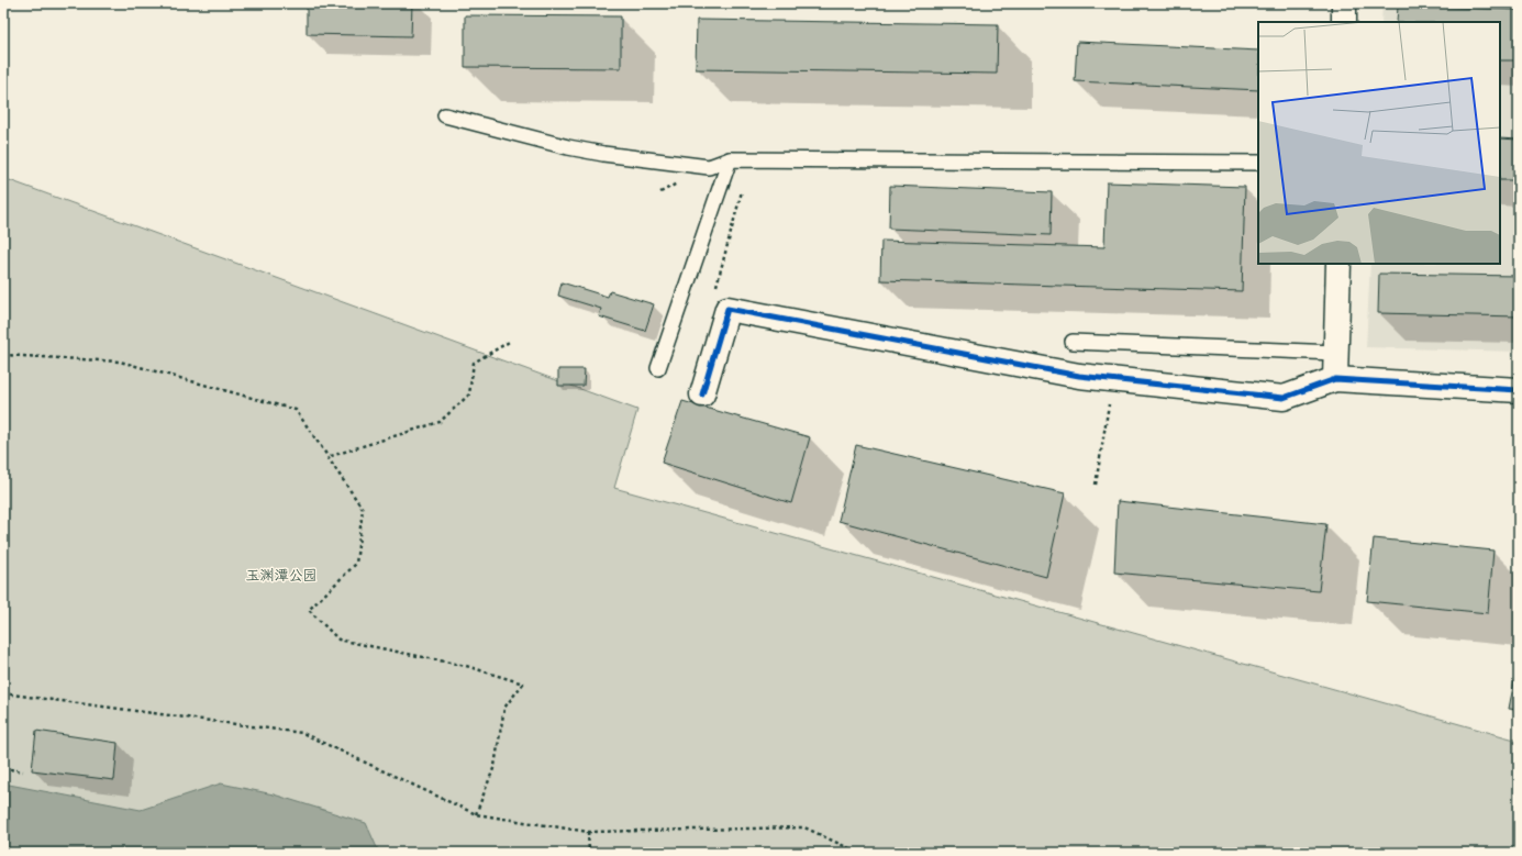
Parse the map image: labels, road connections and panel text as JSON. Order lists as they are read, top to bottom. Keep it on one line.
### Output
{"parks":["玉渊潭公园"]}
